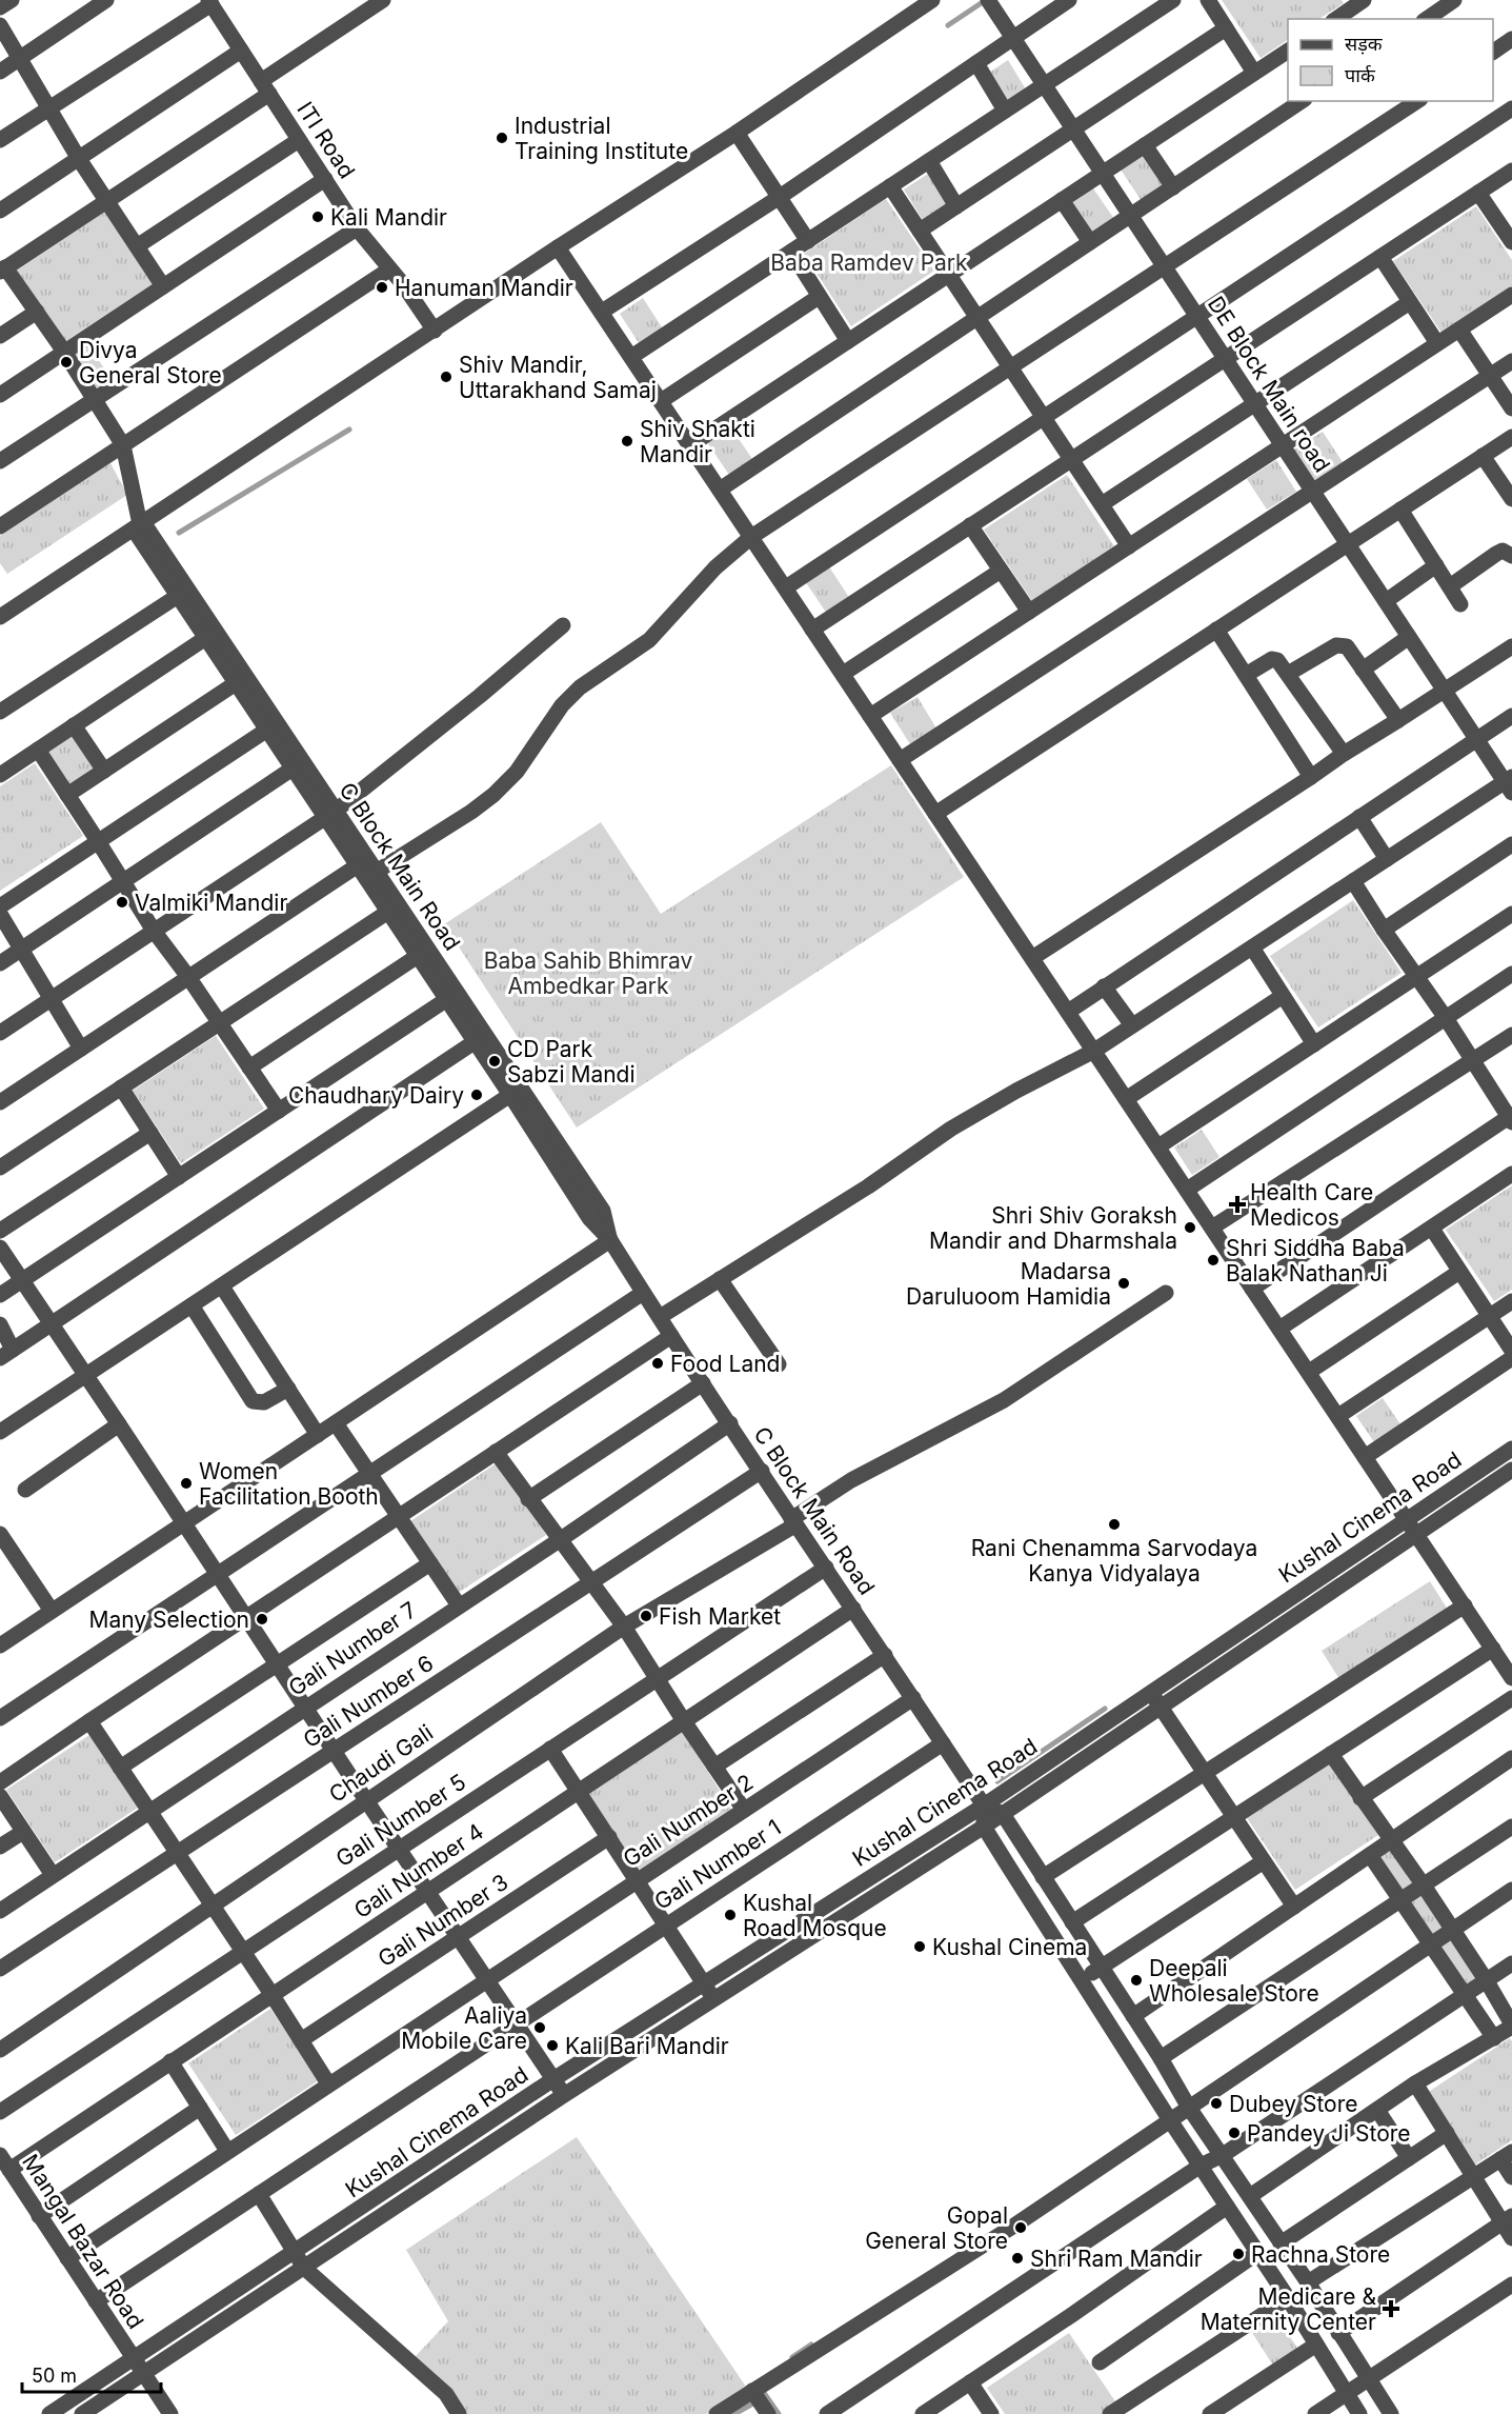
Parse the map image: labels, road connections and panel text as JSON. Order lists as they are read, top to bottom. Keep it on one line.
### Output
{"streets":{"street":["ITI Road","DE Block Main road","C Block Main Road","Kushal Cinema Road","Gali Number 7","Gali Number 6","Chaudi Gali","Gali Number 5","Gali Number 2","Gali Number 1","Gali Number 4","Gali Number 3","Mangal Bazar Road"]},"crossings":[["C Block Main Road","Kushal Cinema Road"],["C Block Main Road","Gali Number 7"],["C Block Main Road","Gali Number 6"],["C Block Main Road","Chaudi Gali"],["C Block Main Road","Gali Number 5"],["C Block Main Road","Gali Number 2"],["C Block Main Road","Gali Number 1"],["C Block Main Road","Gali Number 4"],["Kushal Cinema Road","Mangal Bazar Road"],["Gali Number 2","Mangal Bazar Road"],["Gali Number 1","Mangal Bazar Road"],["Gali Number 4","Mangal Bazar Road"]],"parks":["Baba Ramdev Park","Baba Sahib Bhimrav Ambedkar Park"],"places":{"other":["Industrial Training Institute","Kali Mandir","Hanuman Mandir","Divya General Store","Shiv Mandir, Uttarakhand Samaj","Shiv Shakti Mandir","Valmiki Mandir","CD Park Sabzi Mandi","Chaudhary Dairy","Shri Shiv Goraksh Mandir and Dharmshala","Shri Siddha Baba Balak Nathan Ji","Madarsa Daruluoom Hamidia","Food Land","Women Facilitation Booth","Rani Chenamma Sarvodaya Kanya Vidyalaya","Fish Market","Many Selection","Kushal Road Mosque","Kushal Cinema","Deepali Wholesale Store","Aaliya Mobile Care","Kali Bari Mandir","Dubey Store","Pandey Ji Store","Gopal General Store","Rachna Store","Shri Ram Mandir"],"health":["Health Care Medicos","Medicare & Maternity Center"]},"legend":["सड़क","पार्क"],"scale_bar":"50 m"}
